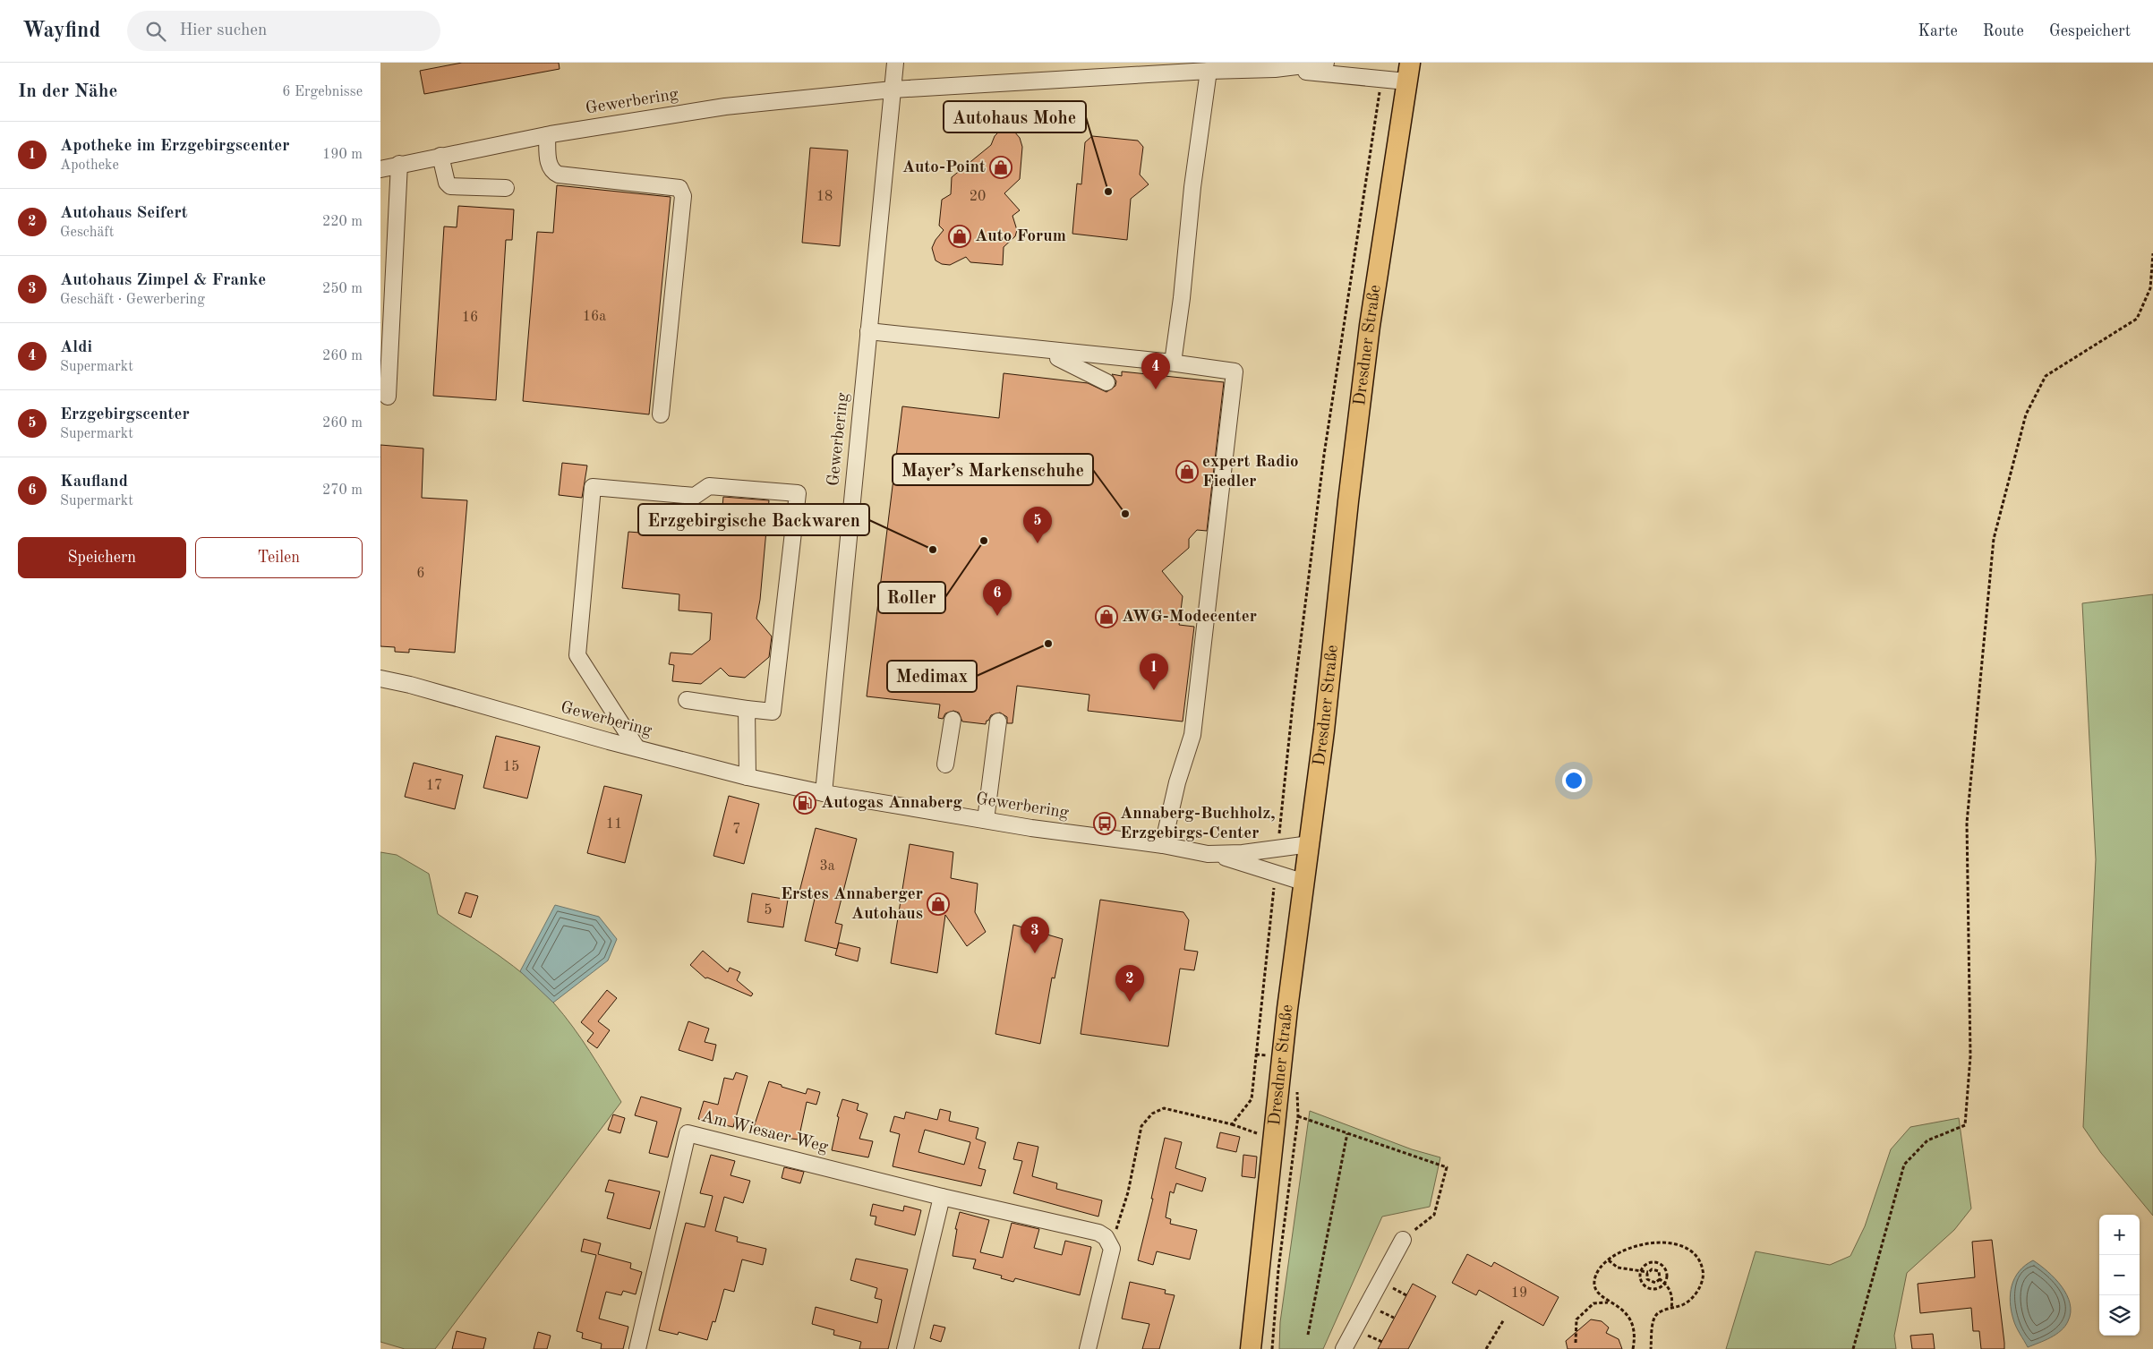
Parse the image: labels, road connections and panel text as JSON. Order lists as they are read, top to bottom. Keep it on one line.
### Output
{"streets":{"main road":["Dresdner Straße"],"street":["Gewerbering","Am Wiesaer Weg"]},"crossings":[["Gewerbering","Dresdner Straße"]],"places":{"shop":["Auto-Point","Auto Forum","expert Radio Fiedler","AWG-Modecenter","Erstes Annaberger Autohaus"],"other":["Autohaus Mohe","Mayer’s Markenschuhe","Roller","Erzgebirgische Backwaren","Medimax"],"fuel station":["Autogas Annaberg"],"bus stop":["Annaberg-Buchholz, Erzgebirgs-Center"]},"house_numbers":["18","20","16a","16","6","15","17","11","7","3a","5","19"],"page":{"header":"Wayfind","search":"Hier suchen","nav":["Karte","Route","Gespeichert"],"heading":["In der Nähe","6 Ergebnisse"],"list":[{"mark":"1","name":"Apotheke im Erzgebirgscenter","note":"Apotheke","value":"190 m"},{"mark":"2","name":"Autohaus Seifert","note":"Geschäft","value":"220 m"},{"mark":"3","name":"Autohaus Zimpel & Franke","note":"Geschäft · Gewerbering","value":"250 m"},{"mark":"4","name":"Aldi","note":"Supermarkt","value":"260 m"},{"mark":"5","name":"Erzgebirgscenter","note":"Supermarkt","value":"260 m"},{"mark":"6","name":"Kaufland","note":"Supermarkt","value":"270 m"}],"pins":["4","5","6","1","3","2"],"buttons":["Speichern","Teilen"],"map_buttons":["+","−"]}}
